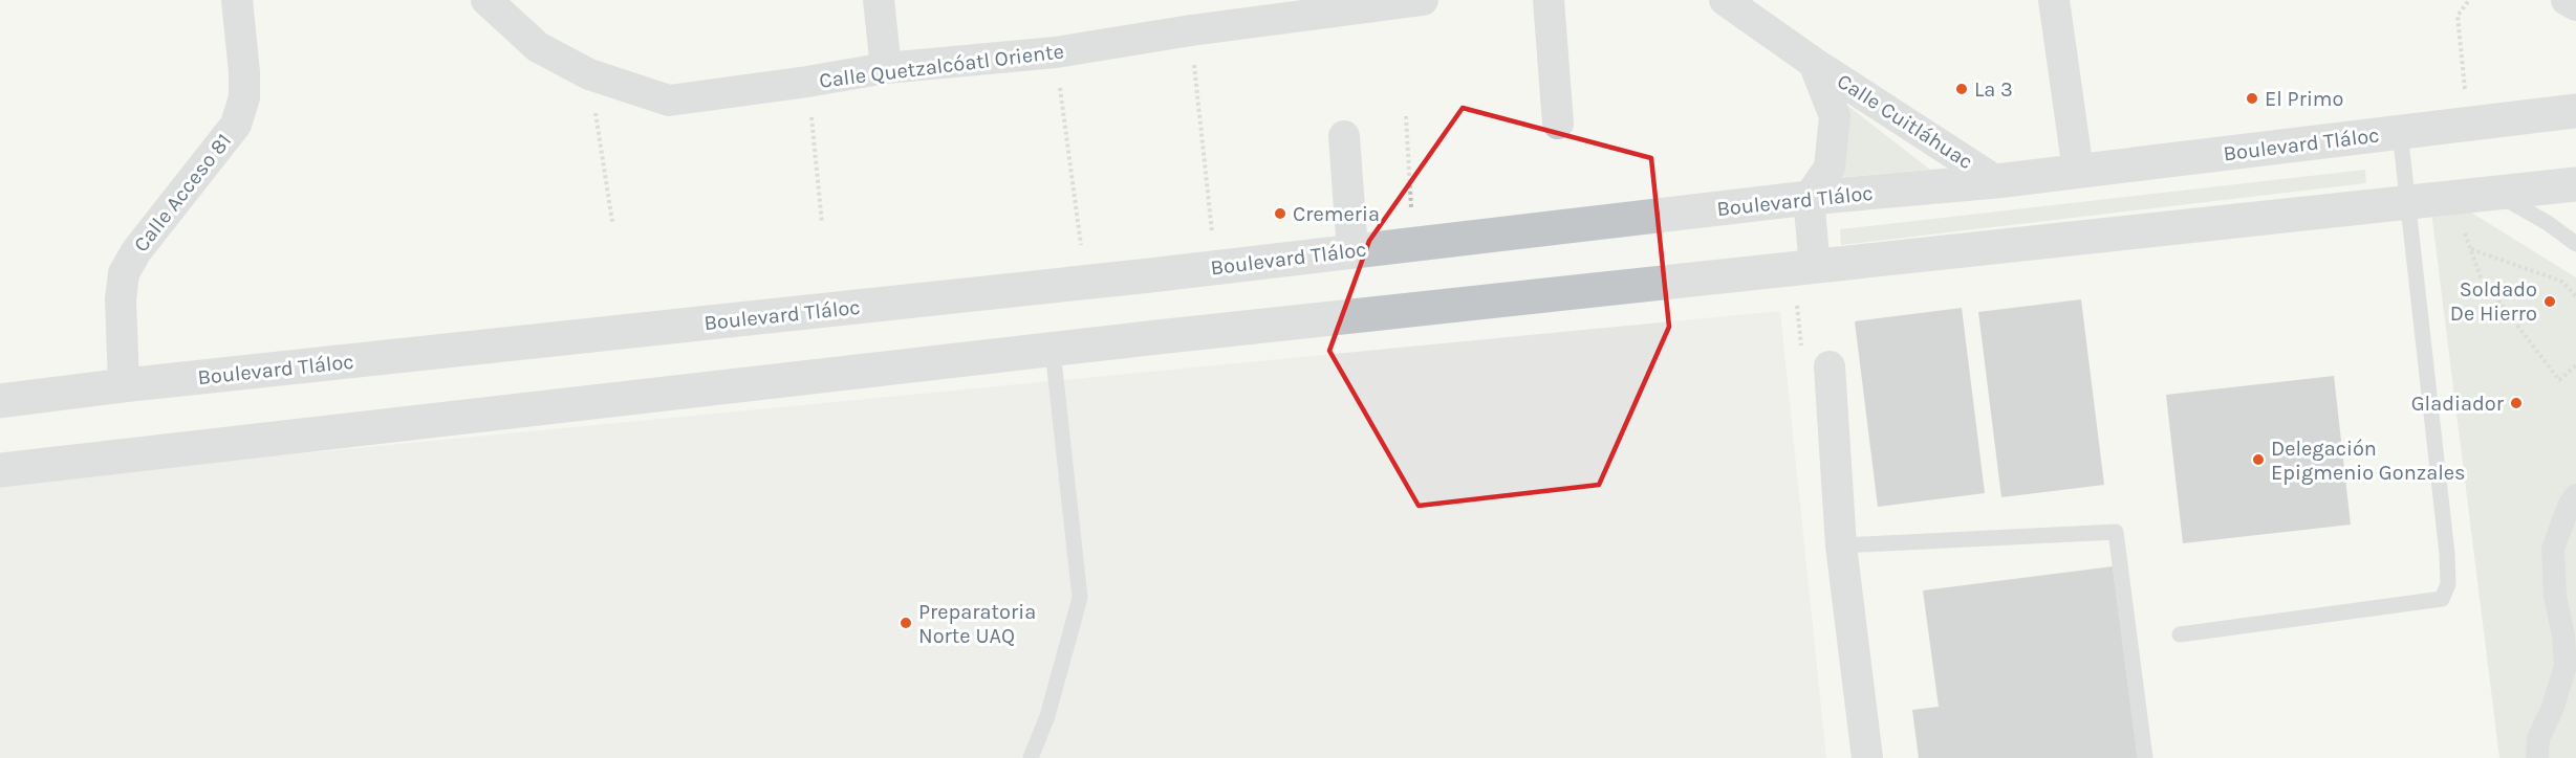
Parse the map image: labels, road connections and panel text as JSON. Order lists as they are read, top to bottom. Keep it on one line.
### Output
{"streets":{"street":["Calle Quetzalcóatl Oriente","Calle Cuitláhuac","Boulevard Tláloc","Calle Acceso 81"]},"crossings":[["Calle Cuitláhuac","Boulevard Tláloc"],["Boulevard Tláloc","Calle Acceso 81"]],"places":["La 3","El Primo","Cremeria","Soldado De Hierro","Gladiador","Delegación Epigmenio Gonzales","Preparatoria Norte UAQ"]}
